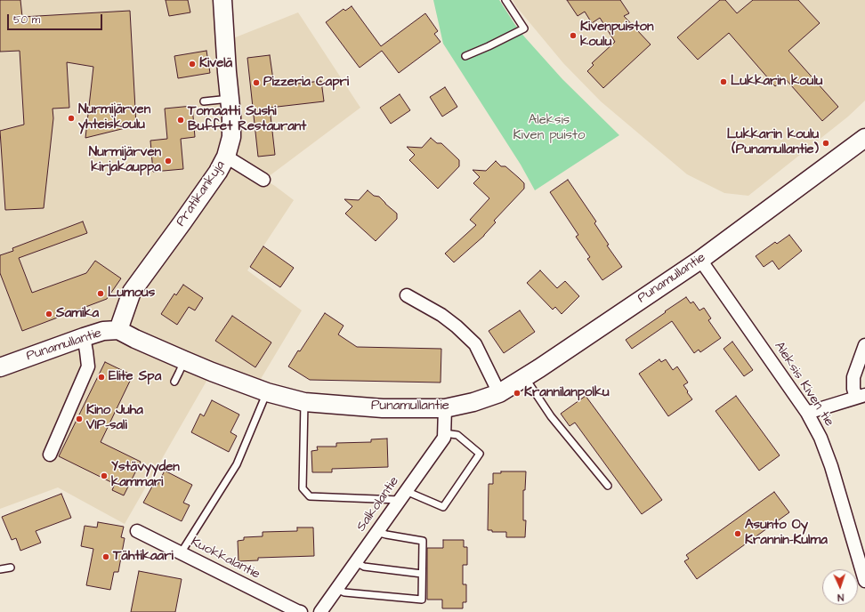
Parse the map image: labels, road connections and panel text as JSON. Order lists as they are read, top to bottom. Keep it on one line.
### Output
{"streets":{"street":["Pratikankuja","Punamullantie","Aleksis Kiven tie","Salkolantie","Kuokkalantie"]},"crossings":[["Pratikankuja","Punamullantie"],["Punamullantie","Aleksis Kiven tie"],["Punamullantie","Salkolantie"]],"parks":["Aleksis Kiven puisto"],"places":["Kivenpuiston koulu","Kivelä","Lukkarin koulu","Pizzeria Capri","Nurmijärven yhteiskoulu","Tomaatti Sushi Buffet Restaurant","Lukkarin koulu (Punamullantie)","Nurmijärven kirjakauppa","Lumous","Samika","Elite Spa","Krannilanpolku","Kino Juha VIP-sali","Ystävyyden kammari","Asunto Oy Krannin-Kulma","Tähtikaari"],"scale_bar":"50 m","north":"bottom"}
